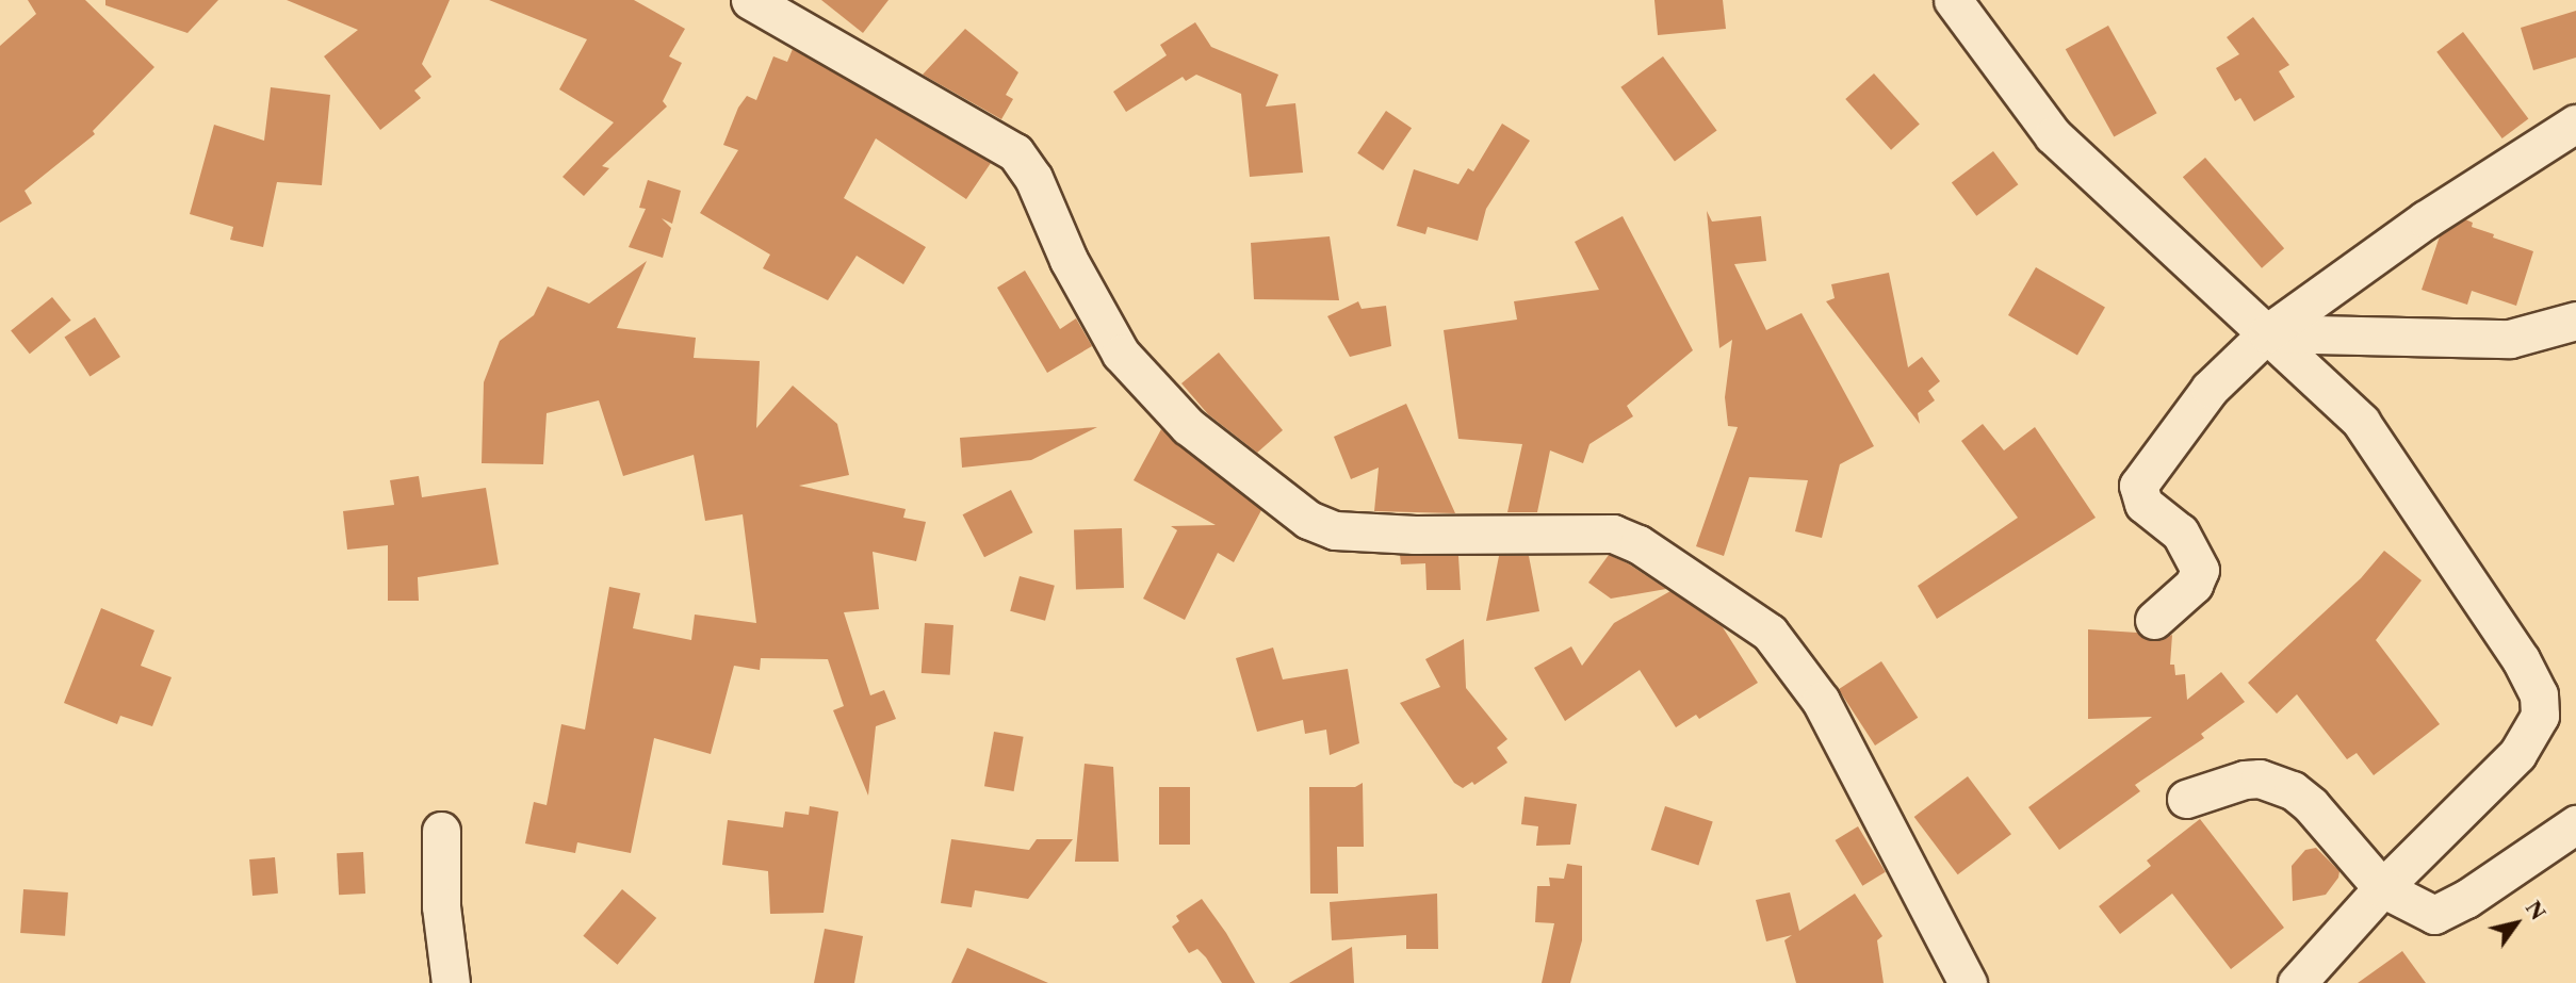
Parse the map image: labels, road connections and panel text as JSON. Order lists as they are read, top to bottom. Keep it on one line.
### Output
{"north":"top right"}
